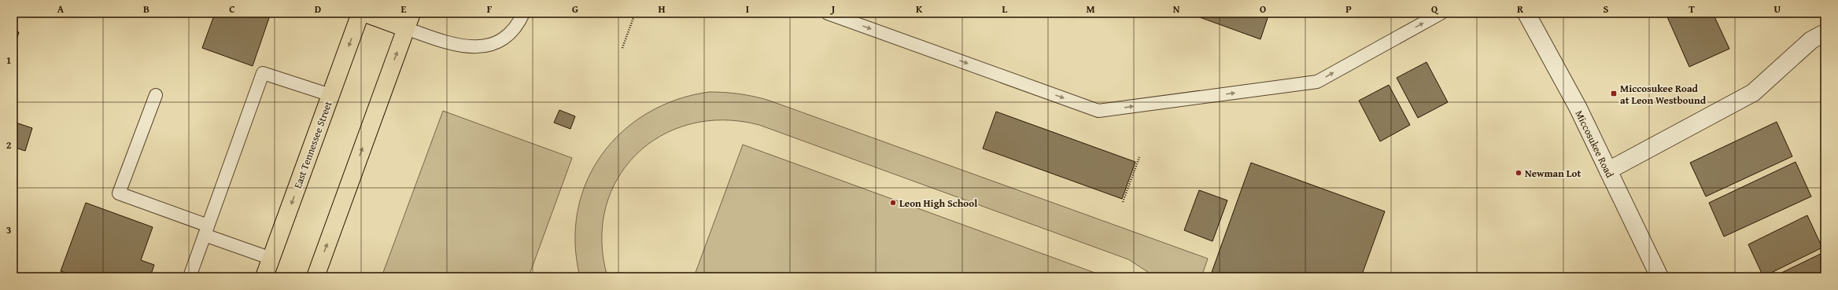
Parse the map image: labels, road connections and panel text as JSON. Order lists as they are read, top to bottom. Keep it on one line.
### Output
{"streets":{"main road":["East Tennessee Street"],"street":["Miccosukee Road"]},"places":{"transit":["Miccosukee Road at Leon Westbound"],"other":["Newman Lot","Leon High School"]},"grid":{"columns":["A","B","C","D","E","F","G","H","I","J","K","L","M","N","O","P","Q","R","S","T","U"],"rows":["1","2","3"]}}
